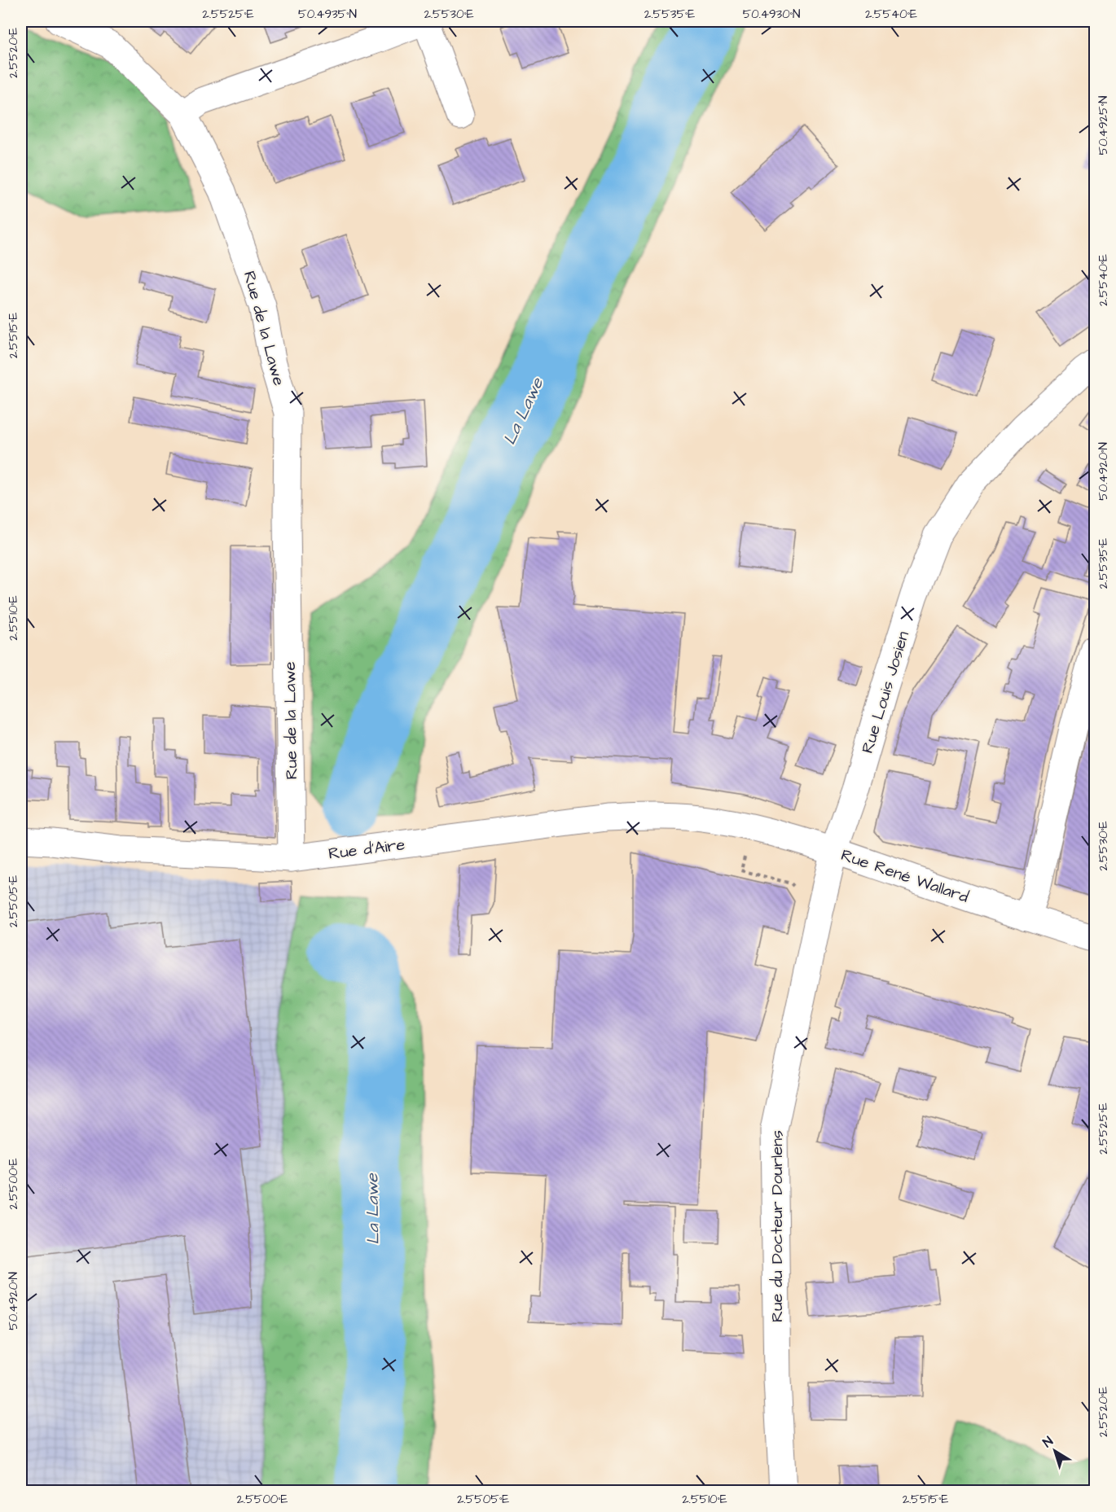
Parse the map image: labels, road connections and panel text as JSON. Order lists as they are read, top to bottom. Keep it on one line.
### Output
{"streets":{"street":["Rue de la Lawe","Rue Louis Josien","Rue d'Aire","Rue René Wallard","Rue du Docteur Dourlens"]},"crossings":[["Rue de la Lawe","Rue d'Aire"],["Rue Louis Josien","Rue René Wallard"],["Rue Louis Josien","Rue du Docteur Dourlens"],["Rue d'Aire","Rue René Wallard"],["Rue René Wallard","Rue du Docteur Dourlens"]],"water":["La Lawe"],"north":"top left","coordinates":["2.5525°E","50.4935°N","2.5530°E","2.5535°E","50.4930°N","2.5540°E","2.5520°E","50.4925°N","2.5515°E","50.4920°N","2.5510°E","2.5505°E","2.5500°E"]}
